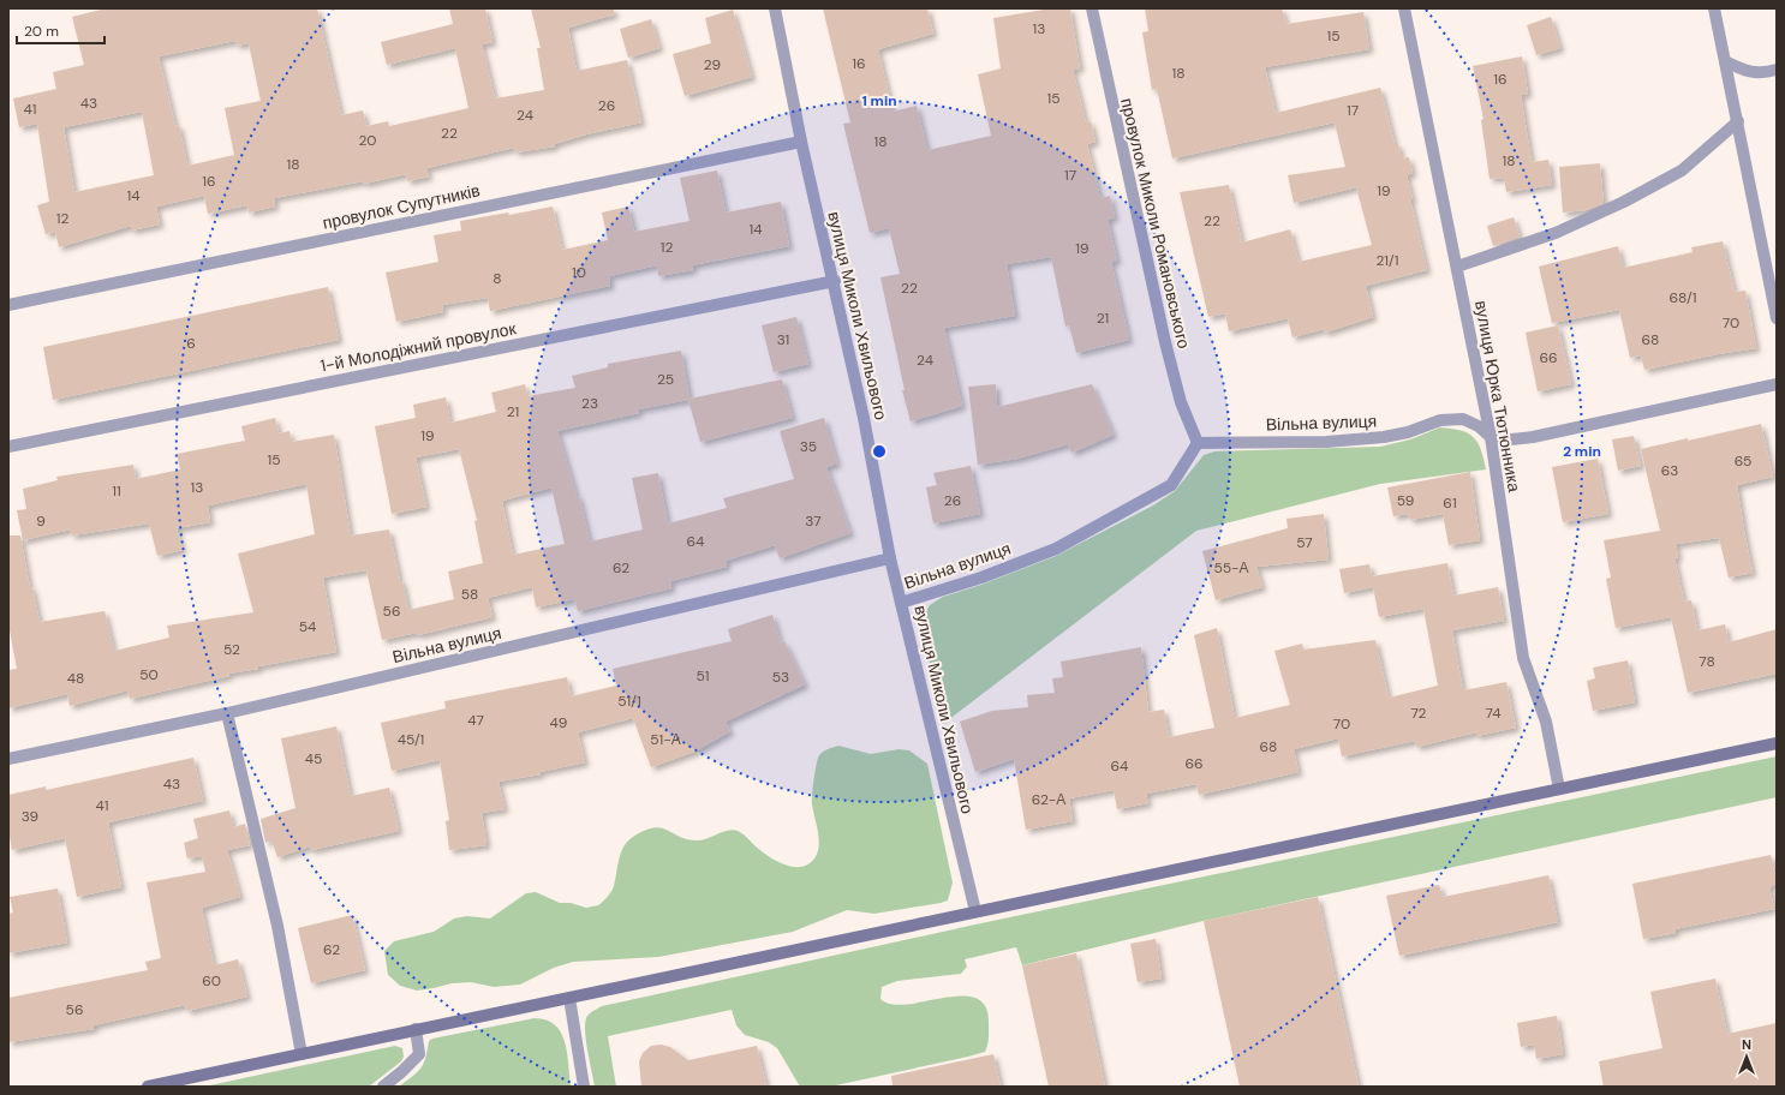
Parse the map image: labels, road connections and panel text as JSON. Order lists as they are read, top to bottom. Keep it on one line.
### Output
{"streets":{"street":["провулок Супутників","провулок Миколи Романовського","вулиця Миколи Хвильового","1-й Молодіжний провулок","вулиця Юрка Тютюнника","Вільна вулиця"]},"crossings":[["провулок Супутників","вулиця Миколи Хвильового"],["провулок Миколи Романовського","Вільна вулиця"],["вулиця Миколи Хвильового","1-й Молодіжний провулок"],["вулиця Миколи Хвильового","Вільна вулиця"],["вулиця Юрка Тютюнника","Вільна вулиця"]],"house_numbers":["13","15","16","29","18","16","15","43","26","41","17","24","22","20","18","18","18","17","16","19","14","12","22","14","12","19","21/1","10","8","22","68/1","21","70","31","68","6","66","24","25","23","21","19","35","15","65","63","13","11","26","59","61","9","37","64","57","62","55-А","58","56","54","52","78","50","51","53","48","51/1","72","74","47","49","70","45/1","51-А","68","45","66","64","43","62-А","41","39","62","60","56"],"scale_bar":"20 m","north":"top","rings":["1 min","2 min"]}
